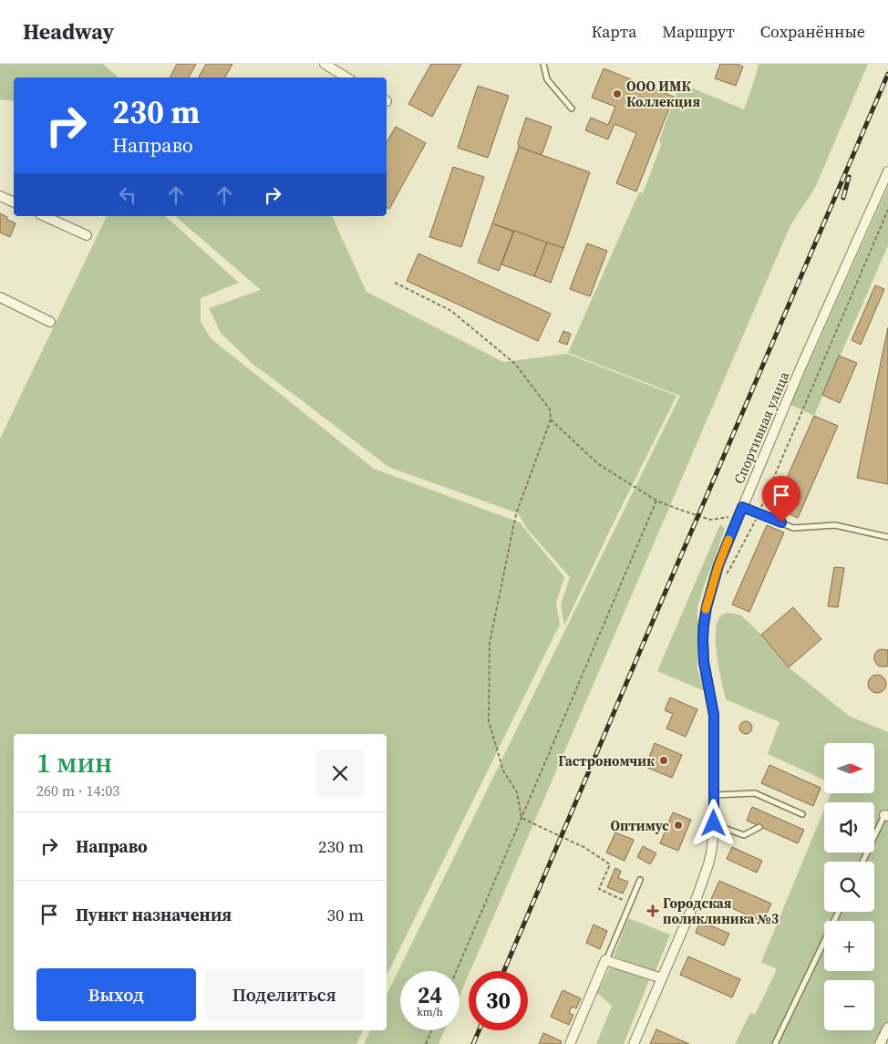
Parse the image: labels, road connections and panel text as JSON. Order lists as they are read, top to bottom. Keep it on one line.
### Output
{"streets":{"street":["Спортивная улица"]},"places":{"other":["ООО ИМК Коллекция","Гастрономчик","Оптимус"],"health":["Городская поликлиника №3"]},"north":"right","page":{"header":"Headway","nav":["Карта","Маршрут","Сохранённые"],"turn":["230 m","Направо"],"heading":["1 мин","260 m · 14:03"],"map_buttons":["+","−"],"list":[{"name":"Направо","value":"230 m"},{"name":"Пункт назначения","value":"30 m"}],"buttons":["Выход","Поделиться"],"speed":"24 km/h","limit":"30"}}
